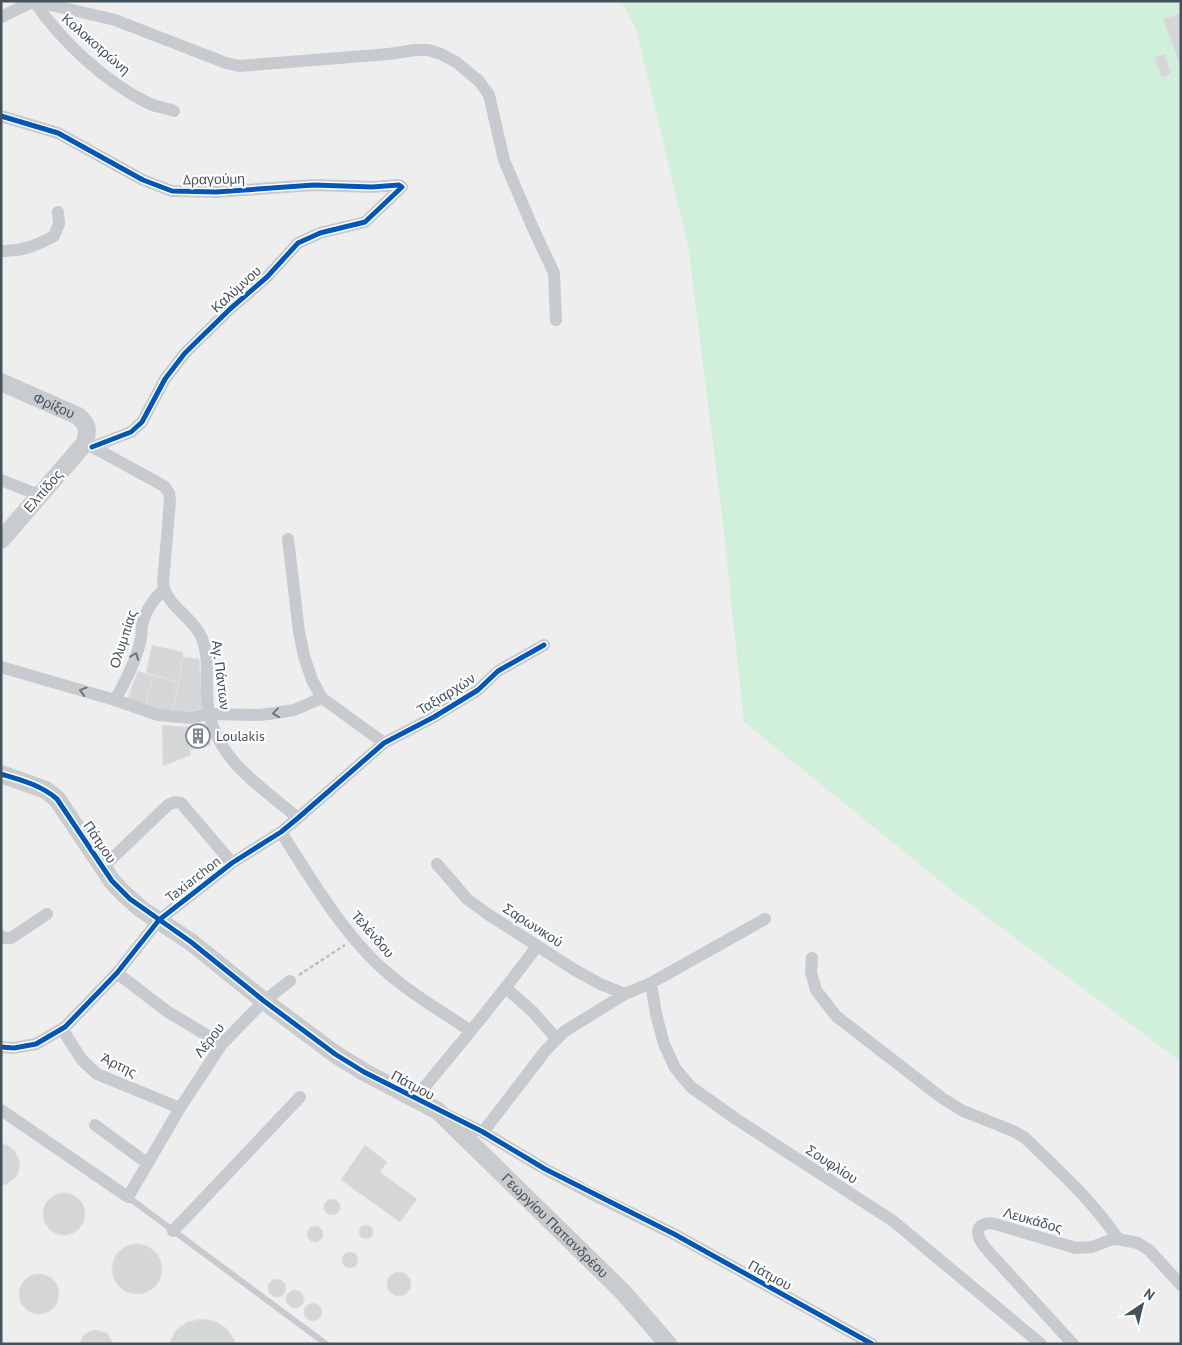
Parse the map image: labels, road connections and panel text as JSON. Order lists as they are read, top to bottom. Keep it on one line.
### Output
{"streets":{"street":["Κολοκοτρώνη","Δραγούμη","Καλύμνου","Φρίξου","Ελπίδος","Ολυμπίας","Αγ. Πάντων","Ταξιαρχών","Πάτμου","Taxiarchon","Σαρωνικού","Τελένδου","Λέρου","Άρτης","Σουφλίου","Λευκάδος","Γεωργίου Παπανδρέου"]},"crossings":[["Δραγούμη","Καλύμνου"],["Καλύμνου","Φρίξου"],["Καλύμνου","Ελπίδος"],["Φρίξου","Ελπίδος"],["Ολυμπίας","Αγ. Πάντων"],["Αγ. Πάντων","Taxiarchon"],["Ταξιαρχών","Taxiarchon"],["Πάτμου","Taxiarchon"],["Πάτμου","Λέρου"],["Πάτμου","Γεωργίου Παπανδρέου"],["Taxiarchon","Τελένδου"],["Taxiarchon","Άρτης"],["Λέρου","Άρτης"]],"one_way":["Ολυμπίας"],"places":{"building":["Loulakis"]},"north":"top right"}
